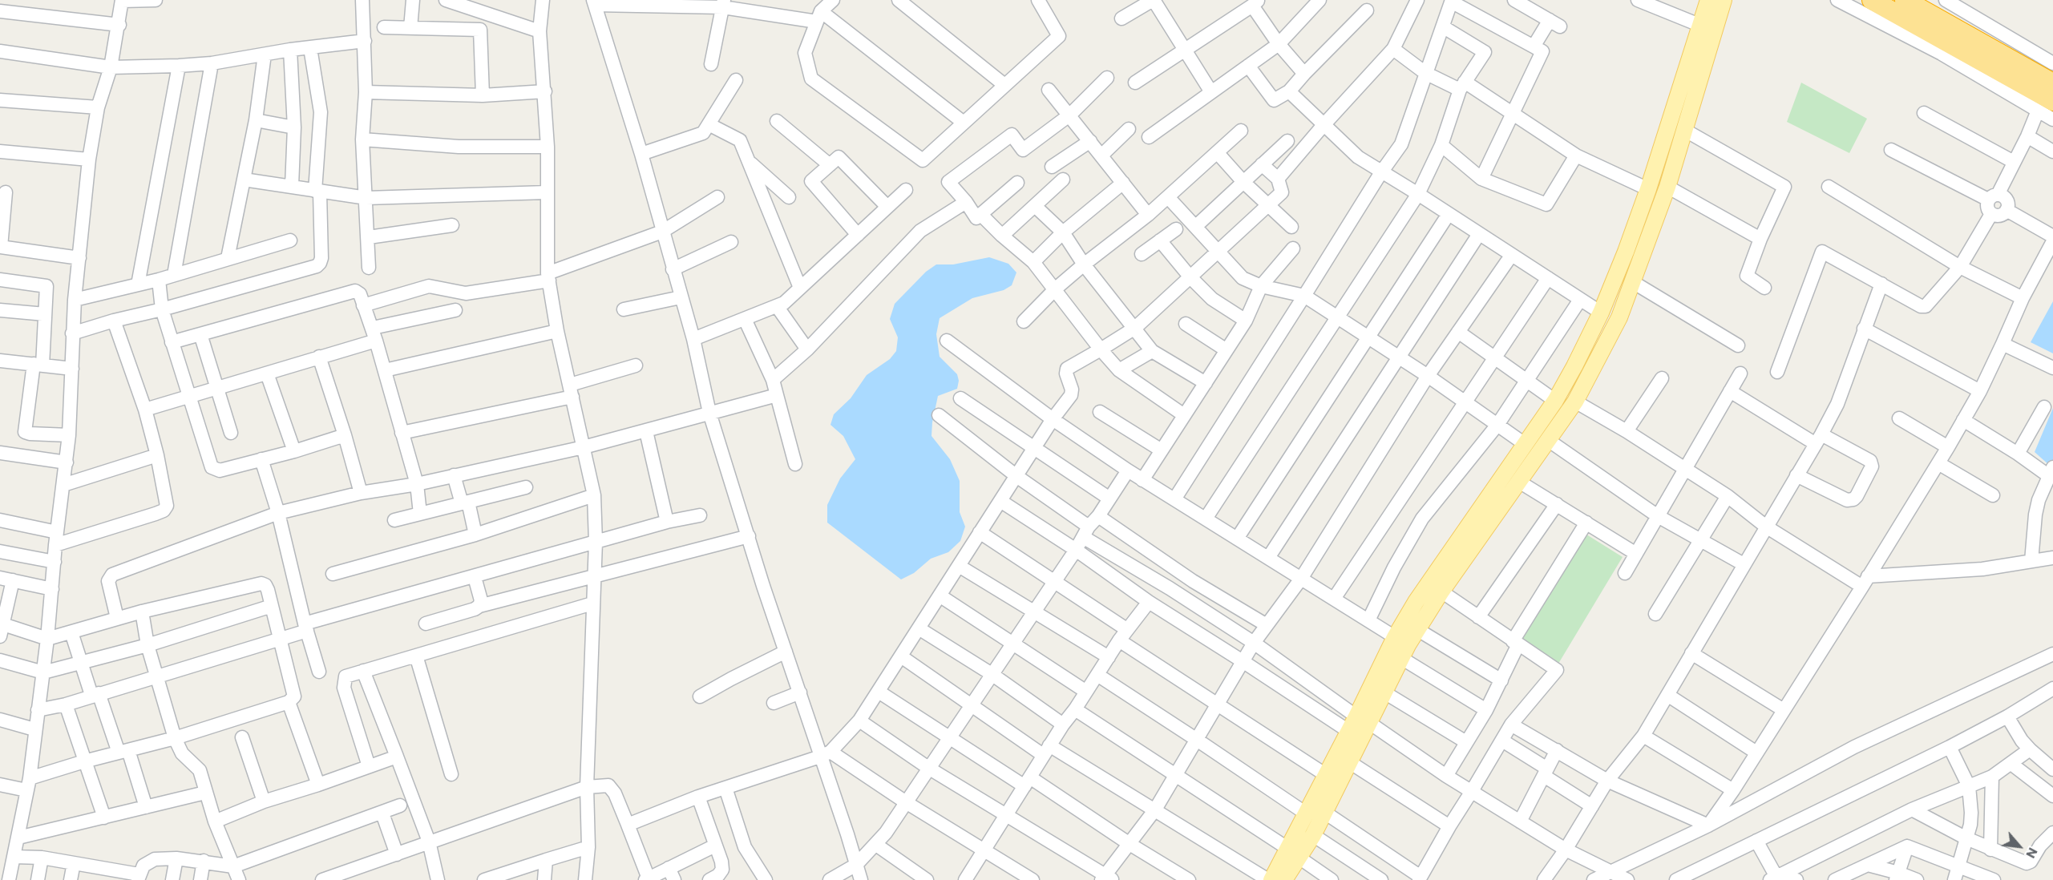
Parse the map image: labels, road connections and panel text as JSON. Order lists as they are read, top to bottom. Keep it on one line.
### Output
{"north":"bottom right"}
